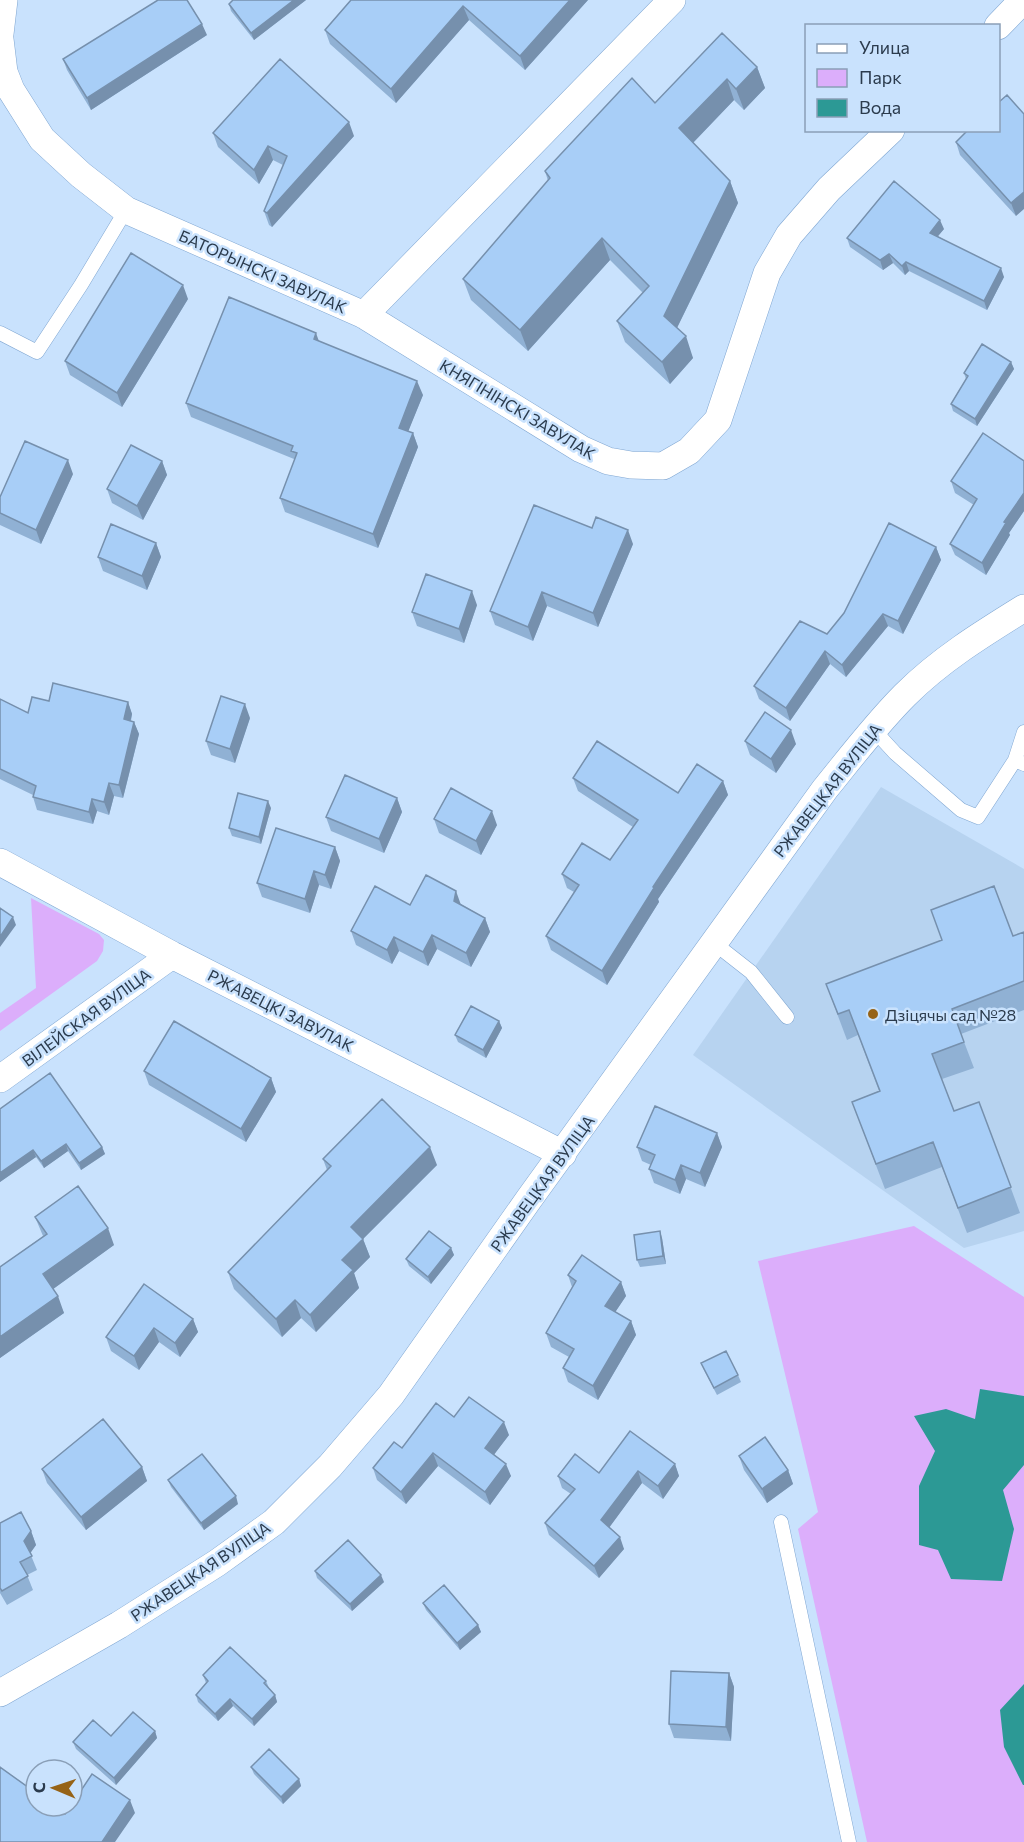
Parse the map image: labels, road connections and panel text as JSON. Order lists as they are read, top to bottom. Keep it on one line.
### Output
{"streets":{"street":["БАТОРЫНСКІ ЗАВУЛАК","КНЯГІНІНСКІ ЗАВУЛАК","РЖАВЕЦКАЯ ВУЛІЦА","РЖАВЕЦКІ ЗАВУЛАК","ВІЛЕЙСКАЯ ВУЛІЦА"]},"crossings":[["БАТОРЫНСКІ ЗАВУЛАК","КНЯГІНІНСКІ ЗАВУЛАК"],["РЖАВЕЦКАЯ ВУЛІЦА","РЖАВЕЦКІ ЗАВУЛАК"],["РЖАВЕЦКІ ЗАВУЛАК","ВІЛЕЙСКАЯ ВУЛІЦА"]],"places":["Дзіцячы сад №28"],"legend":["Улица","Парк","Вода"],"north":"left"}
